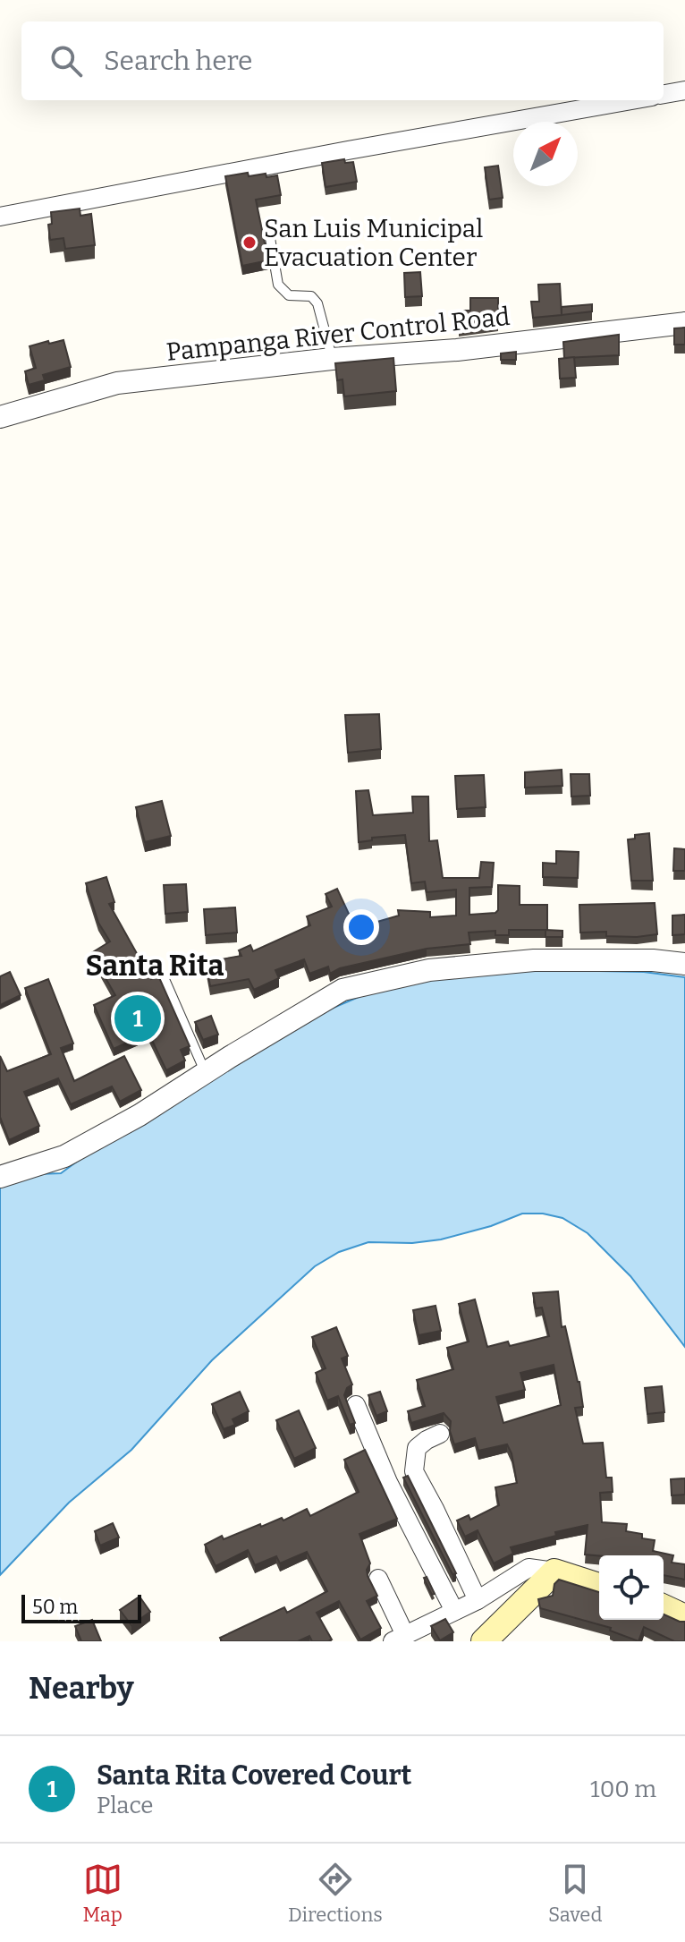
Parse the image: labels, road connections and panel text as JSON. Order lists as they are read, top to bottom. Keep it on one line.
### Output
{"streets":{"street":["Pampanga River Control Road"]},"districts":["Santa Rita"],"places":["San Luis Municipal Evacuation Center"],"scale_bar":"50 m","north":"top right","page":{"search":"Search here","pins":"1","scale":"50 m","heading":"Nearby","list":[{"mark":"1","name":"Santa Rita Covered Court","note":"Place","value":"100 m"}],"nav":["Map","Directions","Saved"]}}
